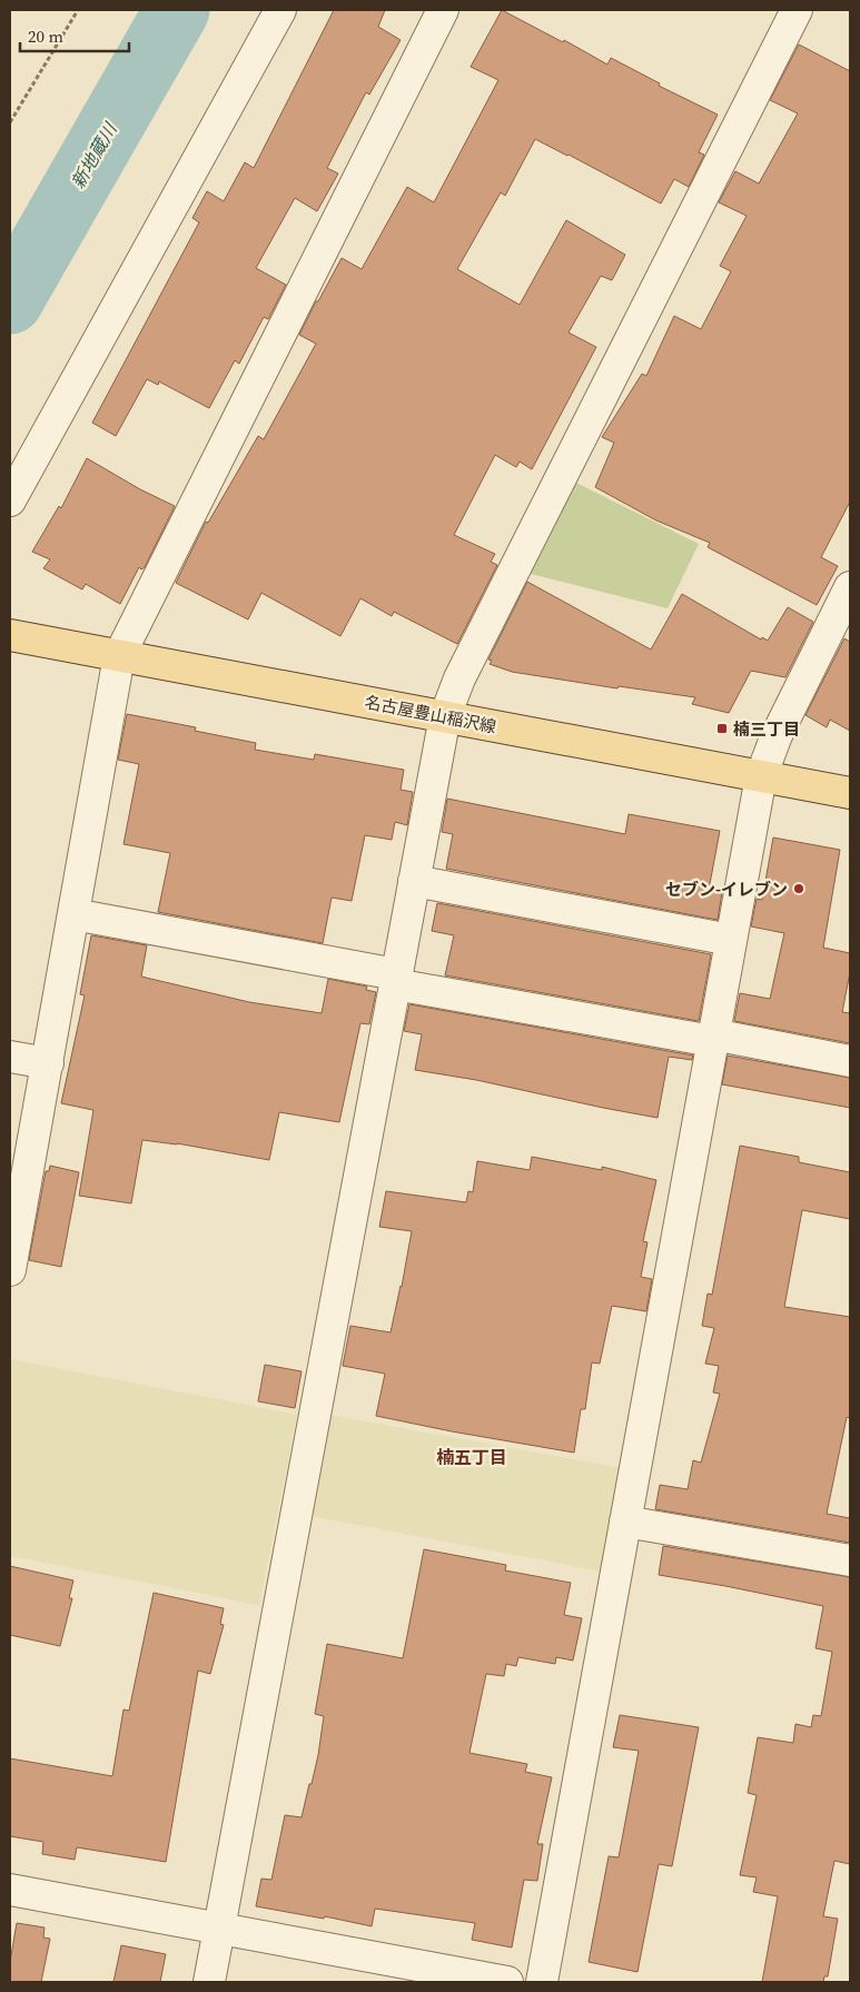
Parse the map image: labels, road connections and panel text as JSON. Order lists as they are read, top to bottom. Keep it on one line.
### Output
{"streets":{"main road":["名古屋豊山稲沢線"]},"districts":["楠五丁目"],"water":["新地蔵川"],"places":{"transit":["楠三丁目"],"other":["セブン-イレブン"]},"scale_bar":"20 m"}
